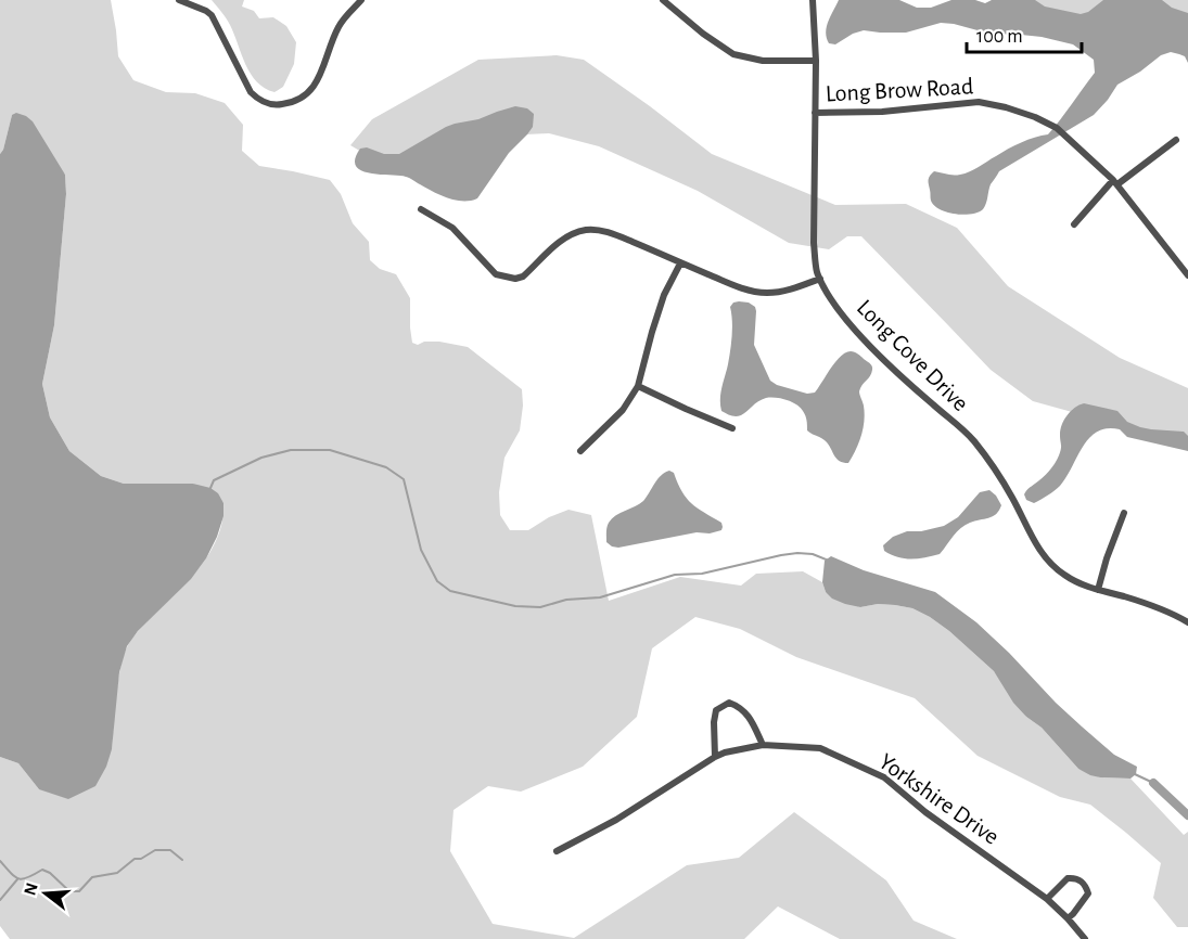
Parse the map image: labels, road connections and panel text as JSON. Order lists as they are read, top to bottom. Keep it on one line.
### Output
{"streets":{"street":["Long Brow Road","Long Cove Drive","Yorkshire Drive"]},"crossings":[["Long Brow Road","Long Cove Drive"]],"scale_bar":"100 m","north":"left"}
